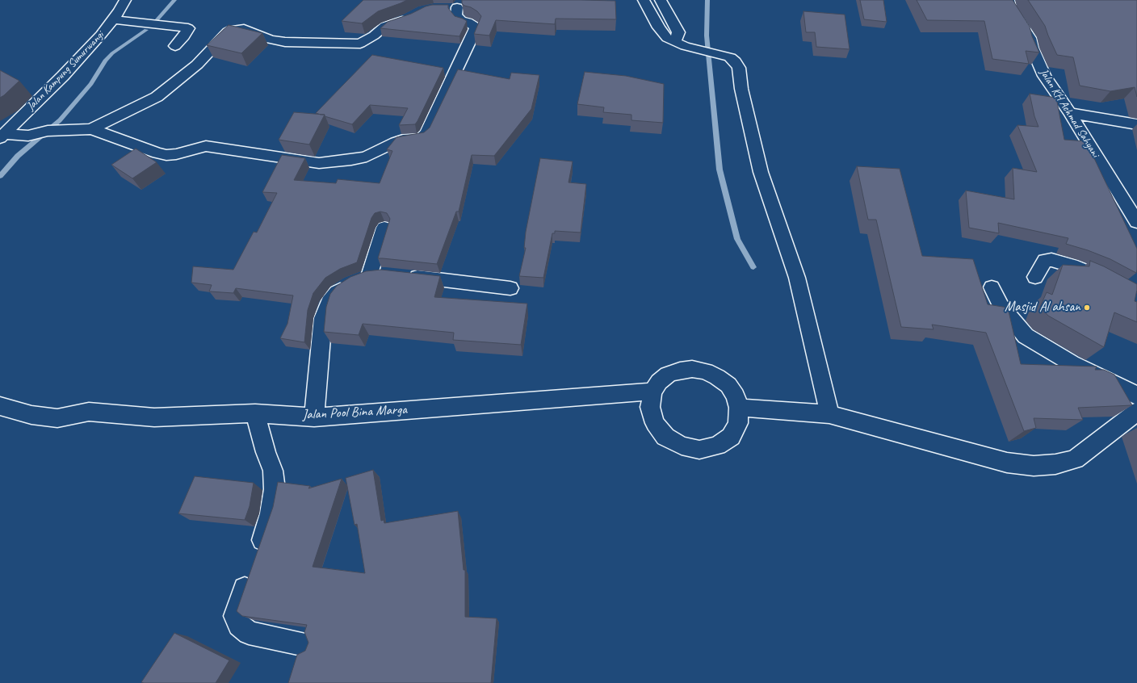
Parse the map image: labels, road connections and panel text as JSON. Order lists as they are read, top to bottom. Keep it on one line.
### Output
{"streets":{"street":["Jalan Kampung Sumurwangi","Jalan KH Achmad Sahyani","Jalan Pool Bina Marga"]},"places":["Masjid Al ahsan"]}
